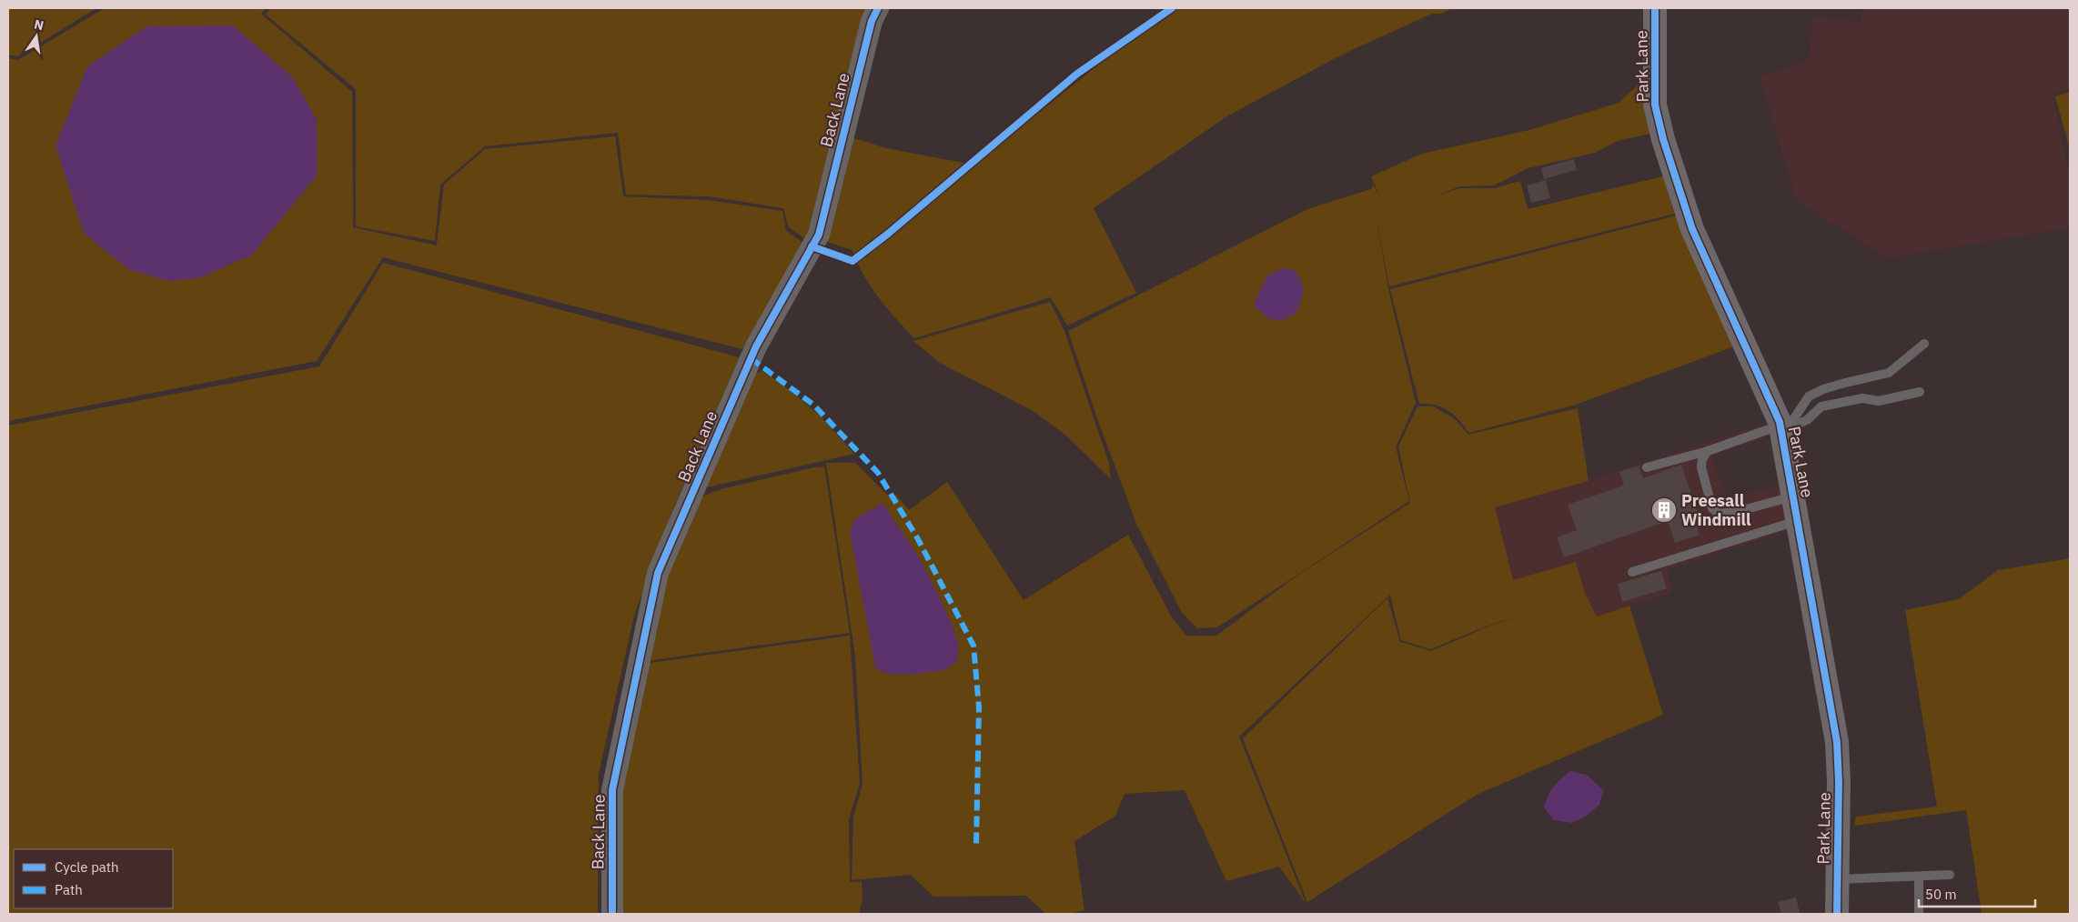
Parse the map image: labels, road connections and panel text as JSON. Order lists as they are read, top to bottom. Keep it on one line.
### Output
{"streets":{"main road":["Park Lane"],"street":["Back Lane"]},"places":{"building":["Preesall Windmill"]},"legend":["Cycle path","Path"],"scale_bar":"50 m","north":"top"}
